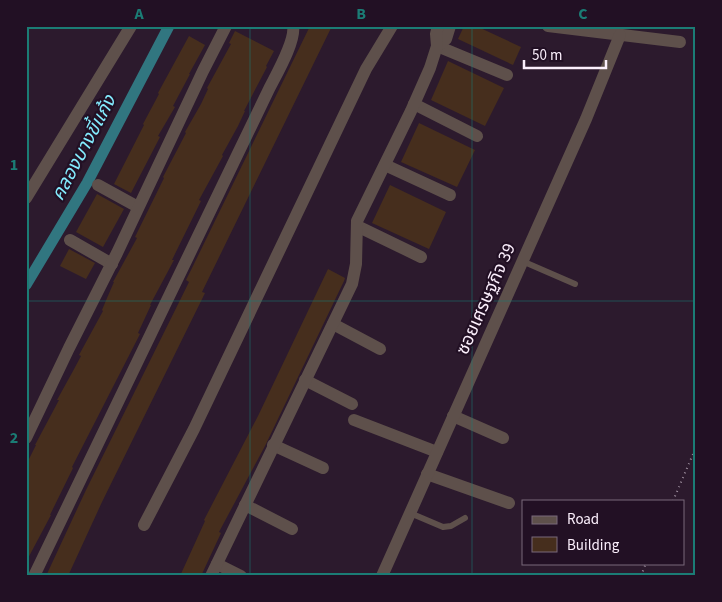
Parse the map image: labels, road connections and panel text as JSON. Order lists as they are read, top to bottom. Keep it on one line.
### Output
{"streets":{"street":["ซอยเศรษฐกิจ 39"]},"water":["คลองบางขี้แก้ง"],"legend":["Road","Building"],"scale_bar":"50 m","grid":{"columns":["A","B","C"],"rows":["1","2"]}}
